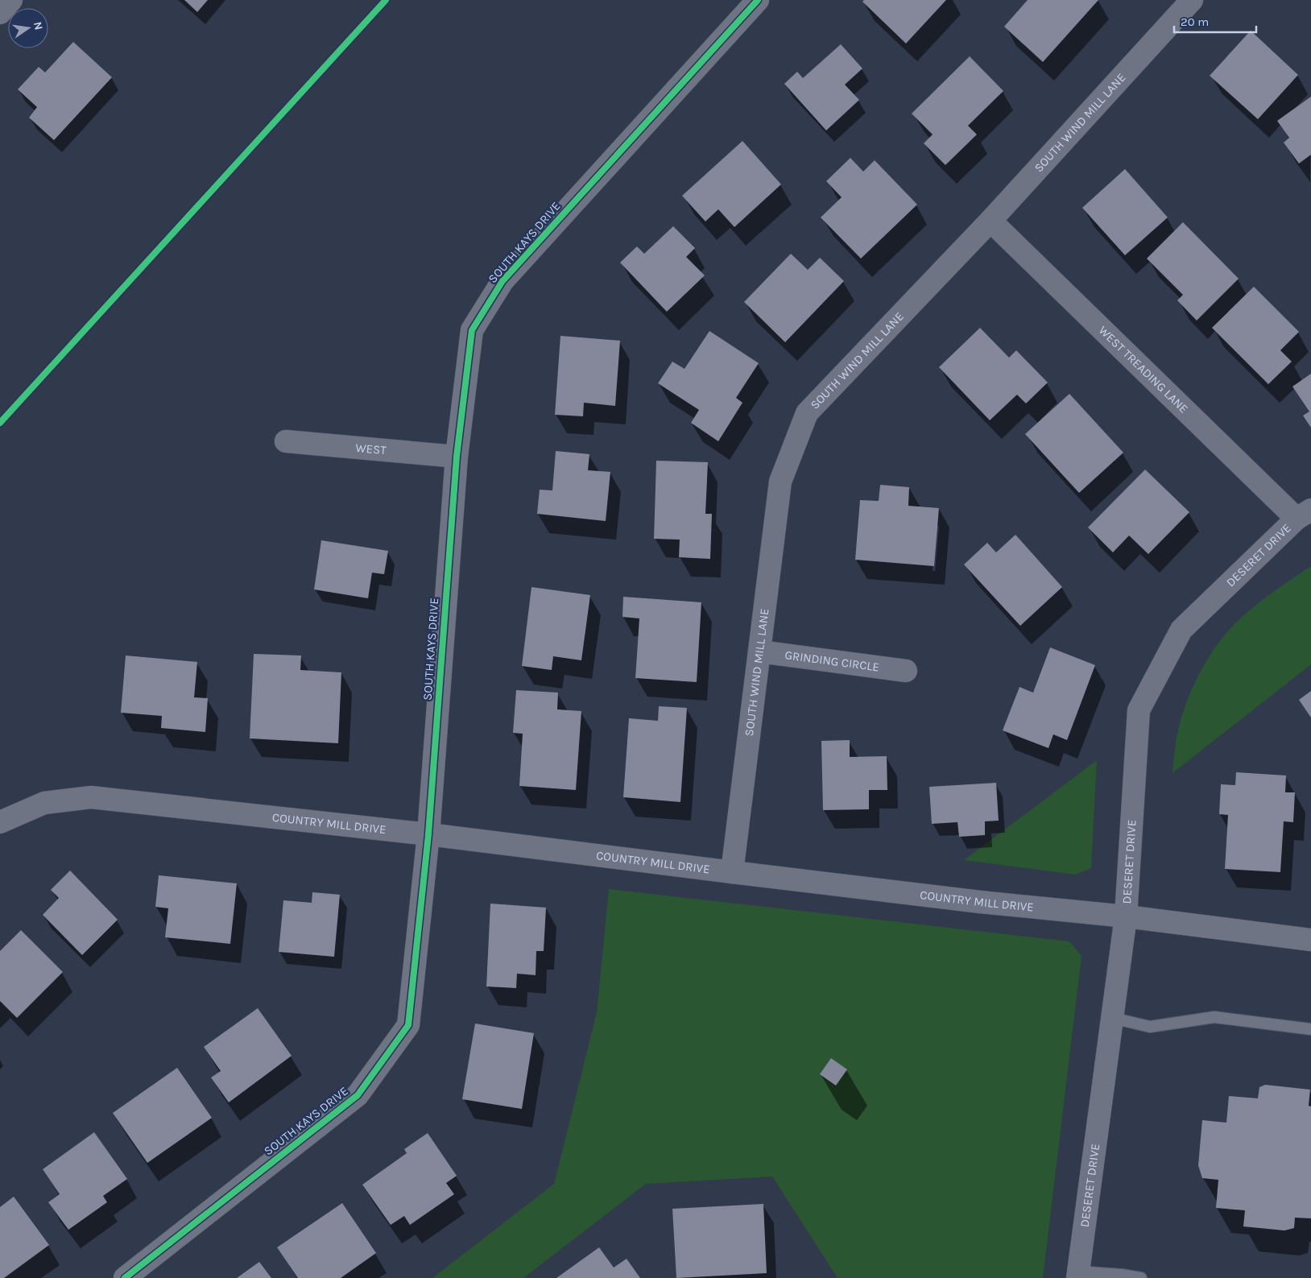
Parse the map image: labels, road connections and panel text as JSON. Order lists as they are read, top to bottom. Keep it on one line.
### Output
{"streets":{"street":["SOUTH WIND MILL LANE","SOUTH KAYS DRIVE","WEST TREADING LANE","WEST","DESERET DRIVE","GRINDING CIRCLE","COUNTRY MILL DRIVE"]},"crossings":[["SOUTH WIND MILL LANE","WEST TREADING LANE"],["SOUTH WIND MILL LANE","GRINDING CIRCLE"],["SOUTH WIND MILL LANE","COUNTRY MILL DRIVE"],["SOUTH KAYS DRIVE","WEST"],["SOUTH KAYS DRIVE","COUNTRY MILL DRIVE"],["WEST TREADING LANE","DESERET DRIVE"],["DESERET DRIVE","COUNTRY MILL DRIVE"]],"scale_bar":"20 m","north":"right"}
